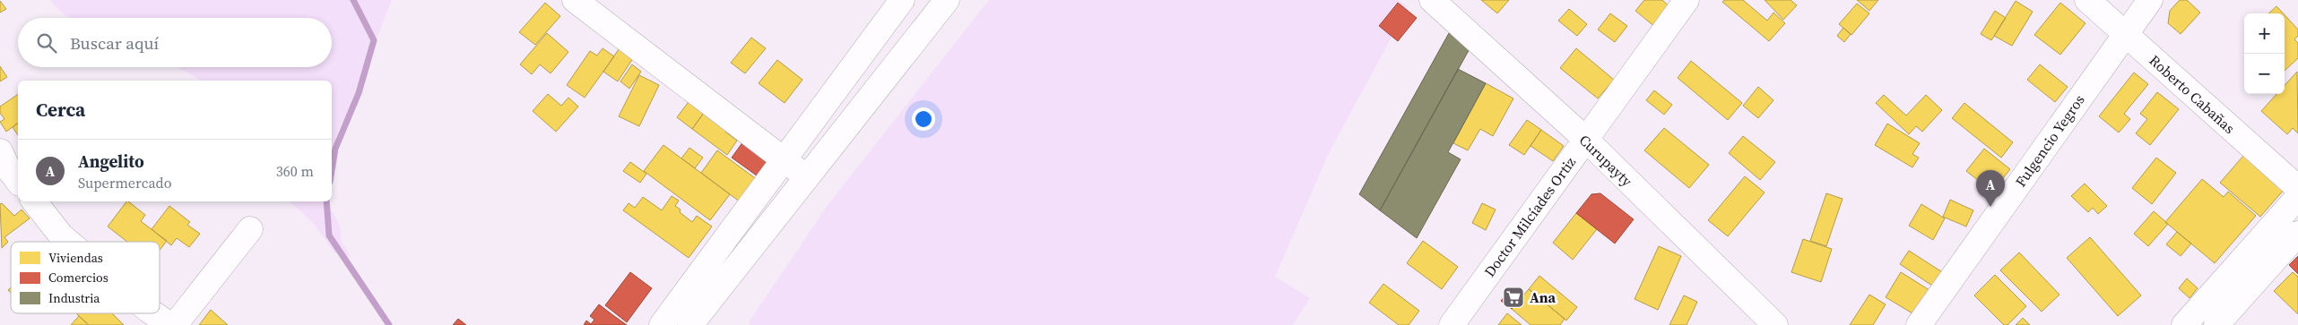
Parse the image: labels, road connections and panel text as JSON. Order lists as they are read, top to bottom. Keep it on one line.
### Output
{"streets":{"street":["Roberto Cabañas","Fulgencio Yegros","Curupayty","Doctor Milcíades Ortiz"]},"crossings":[["Roberto Cabañas","Fulgencio Yegros"],["Curupayty","Doctor Milcíades Ortiz"]],"places":{"supermarket":["Ana"]},"legend":["Viviendas","Comercios","Industria"],"page":{"map_buttons":["+","−"],"search":"Buscar aquí","heading":"Cerca","list":[{"mark":"A","name":"Angelito","note":"Supermercado","value":"360 m"}],"pins":"A"}}
